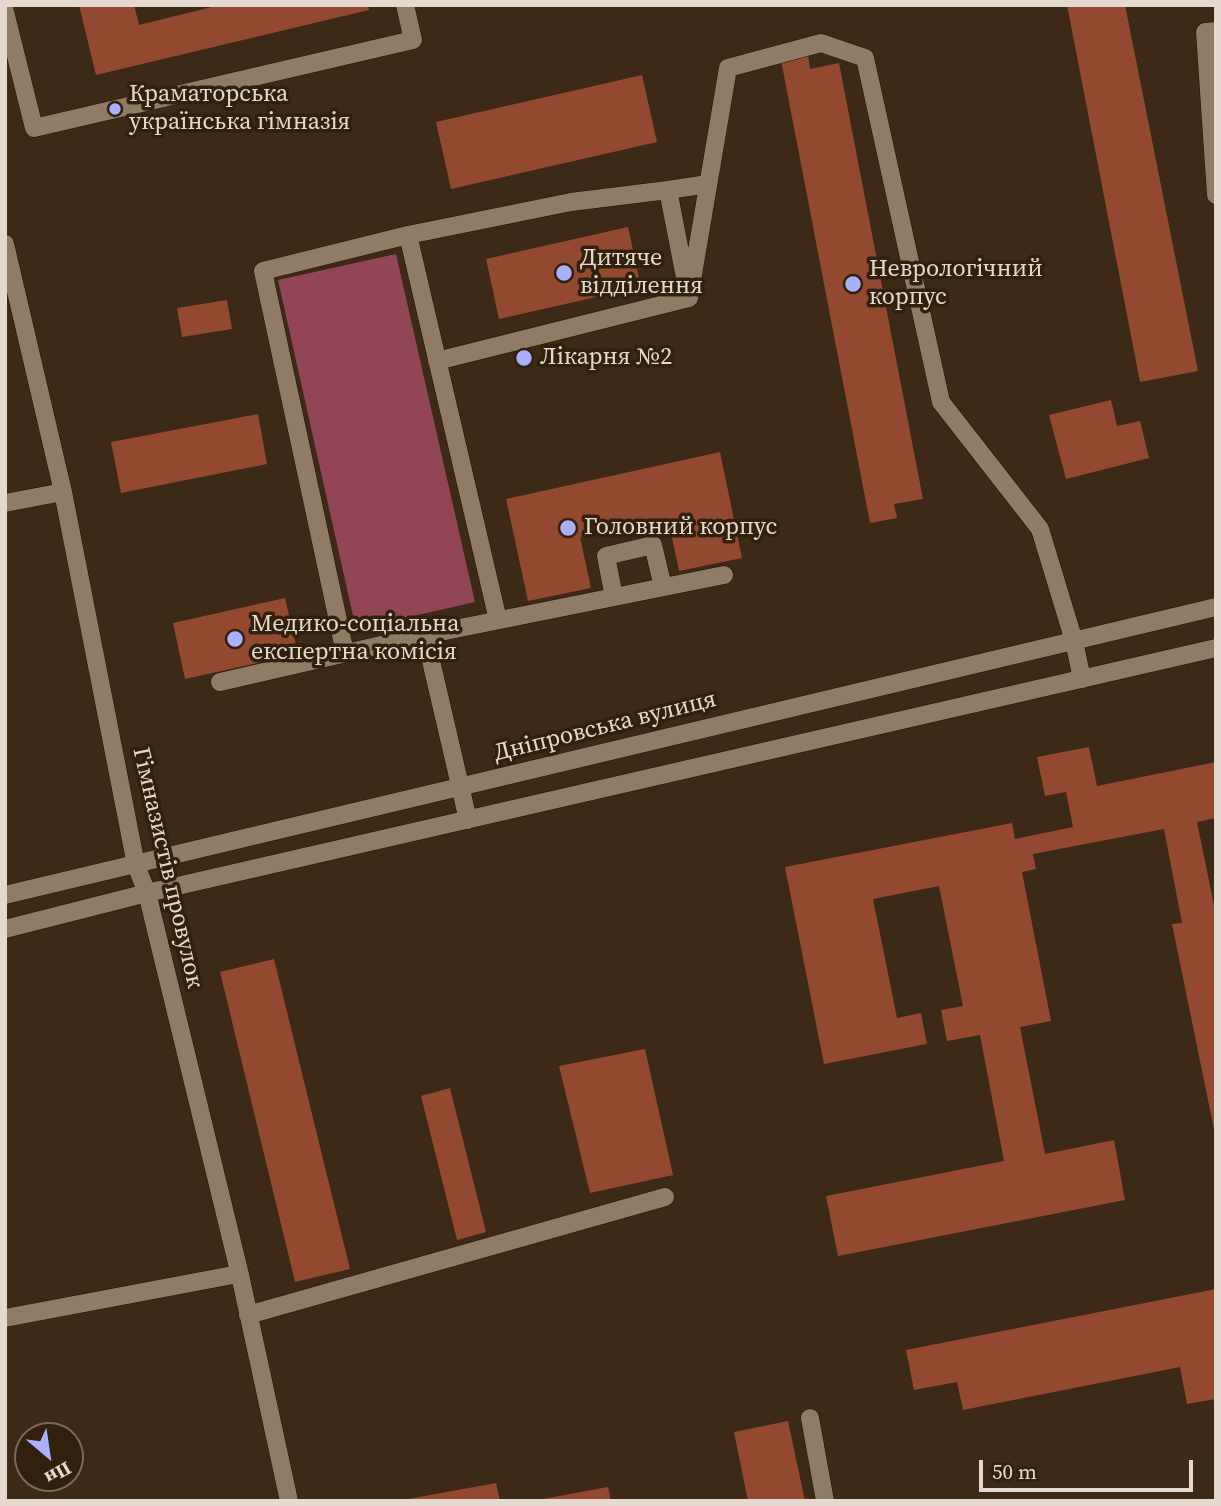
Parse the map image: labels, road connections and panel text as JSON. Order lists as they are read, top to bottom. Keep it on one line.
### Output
{"streets":{"street":["Дніпровська вулиця","Гімназистів провулок"]},"crossings":[["Дніпровська вулиця","Гімназистів провулок"]],"places":["Краматорська українська гімназія","Дитяче відділення","Неврологічний корпус","Лікарня №2","Головний корпус","Медико-соціальна експертна комісія"],"scale_bar":"50 m","north":"bottom right"}
